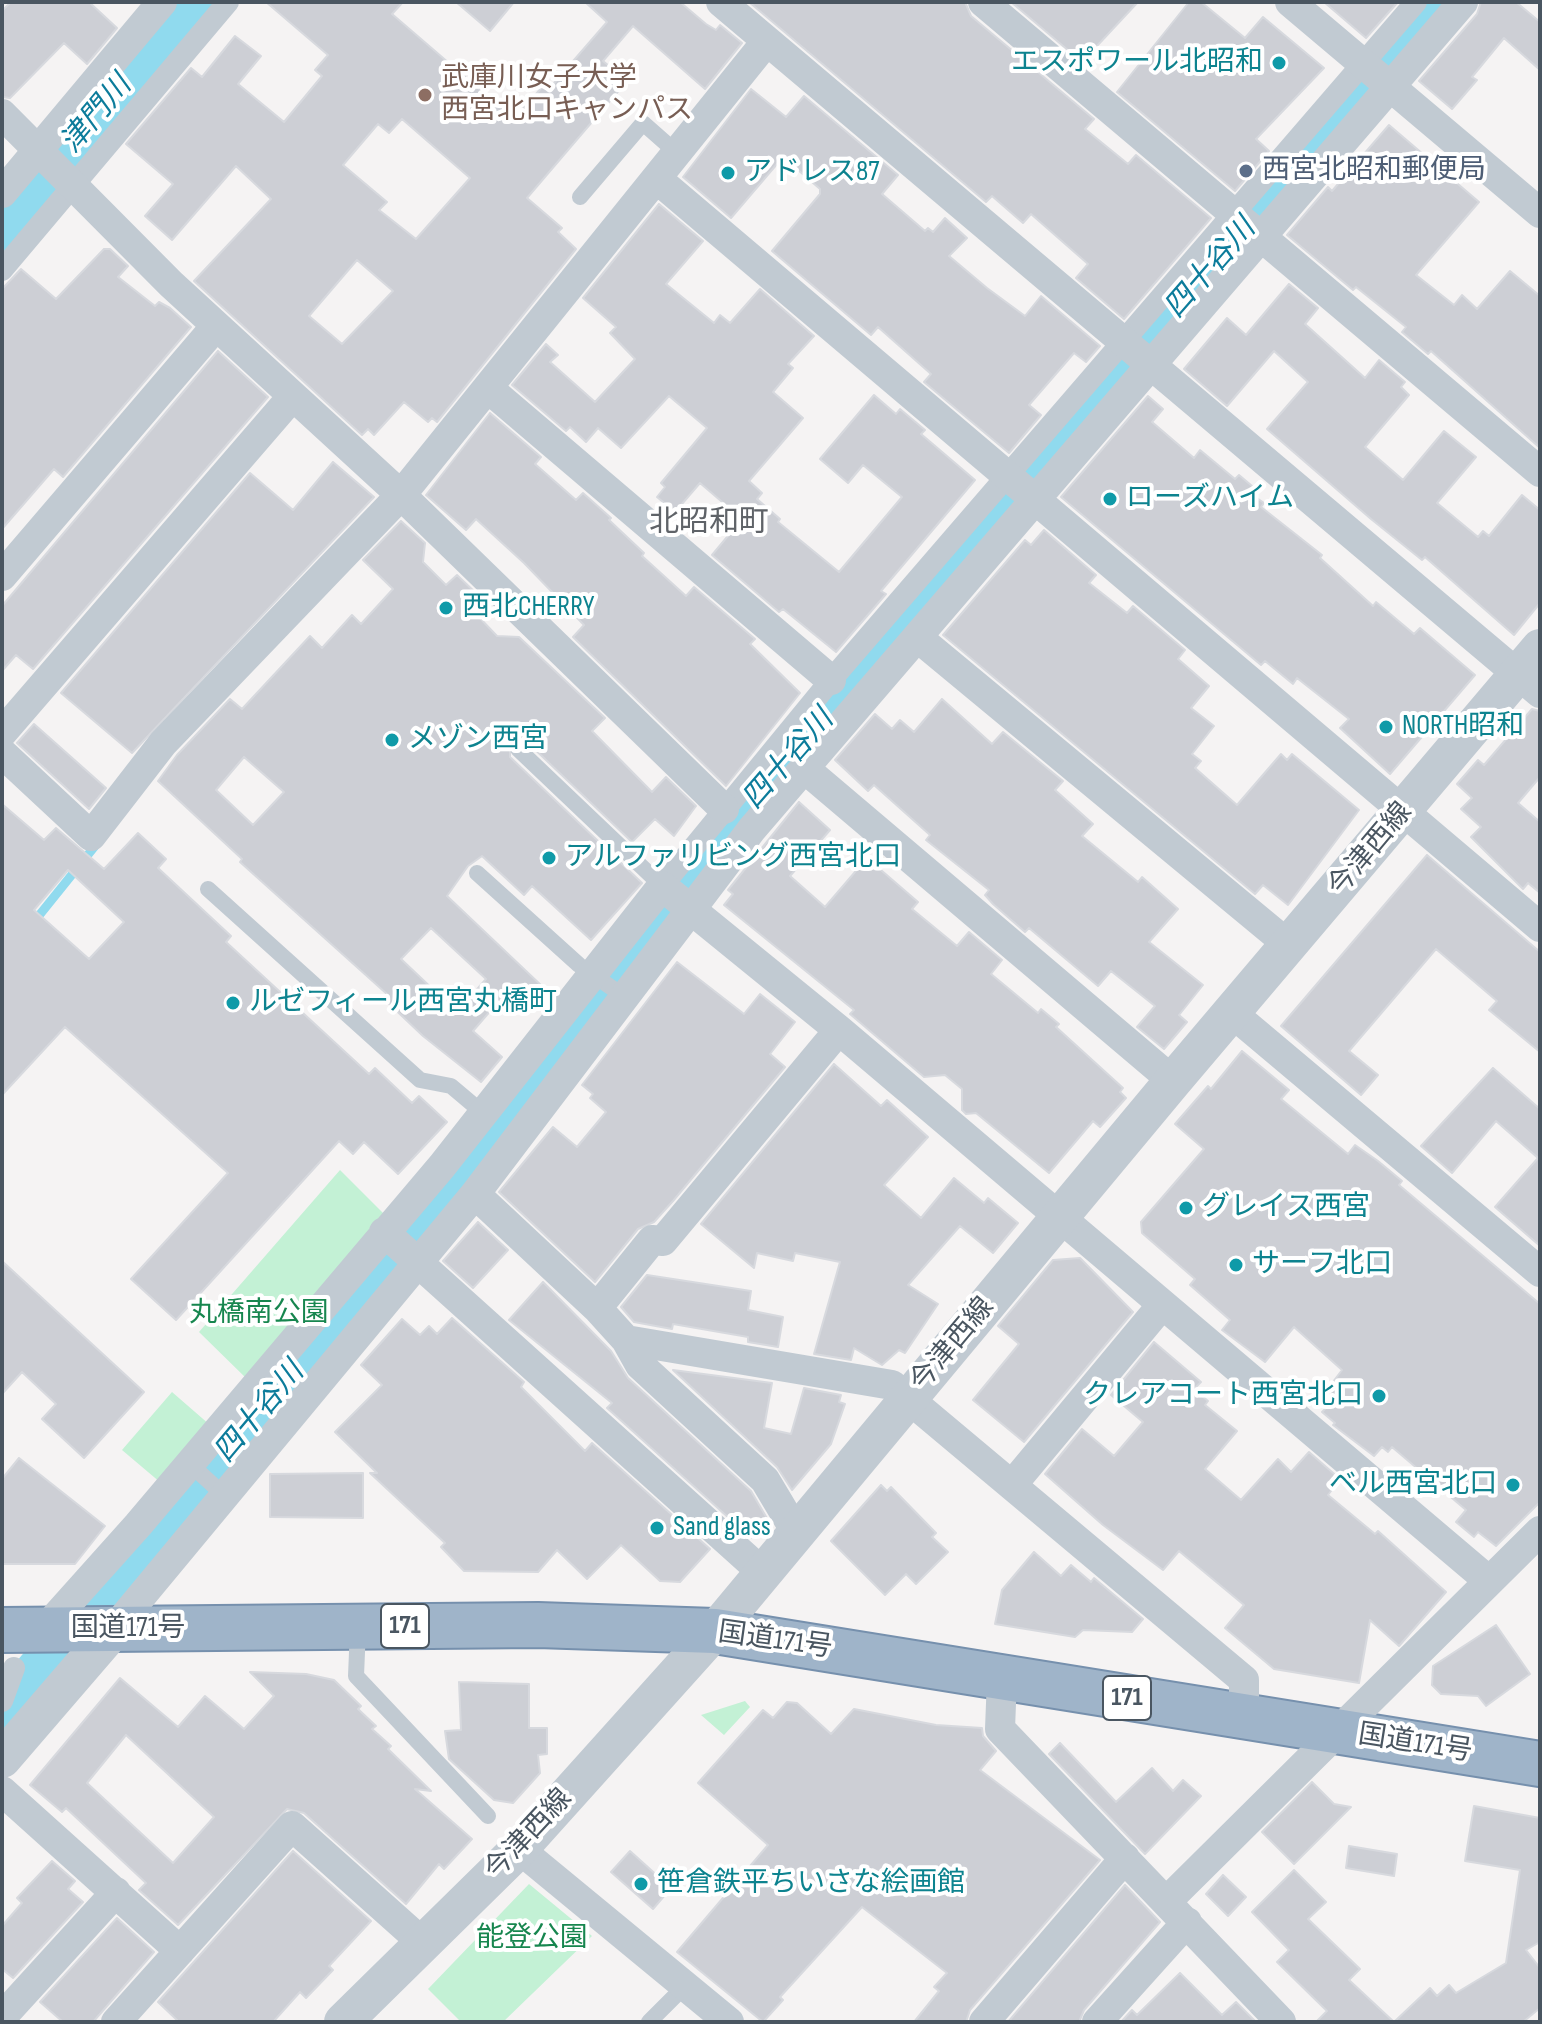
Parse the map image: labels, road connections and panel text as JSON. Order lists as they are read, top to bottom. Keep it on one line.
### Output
{"streets":{"highway":["171","国道171号"],"street":["今津西線"]},"crossings":[["今津西線","国道171号"]],"districts":["北昭和町"],"water":["津門川","四十谷川"],"parks":["丸橋南公園","能登公園"],"places":["エスポワール北昭和","武庫川女子大学 西宮北口キャンパス","西宮北昭和郵便局","アドレス87","ローズハイム","西北CHERRY","NORTH昭和","メゾン西宮","アルファリビング西宮北口","ルゼフィール西宮丸橋町","グレイス西宮","サーフ北口","クレアコート西宮北口","ベル西宮北口","Sand glass","笹倉鉄平ちいさな絵画館"]}
